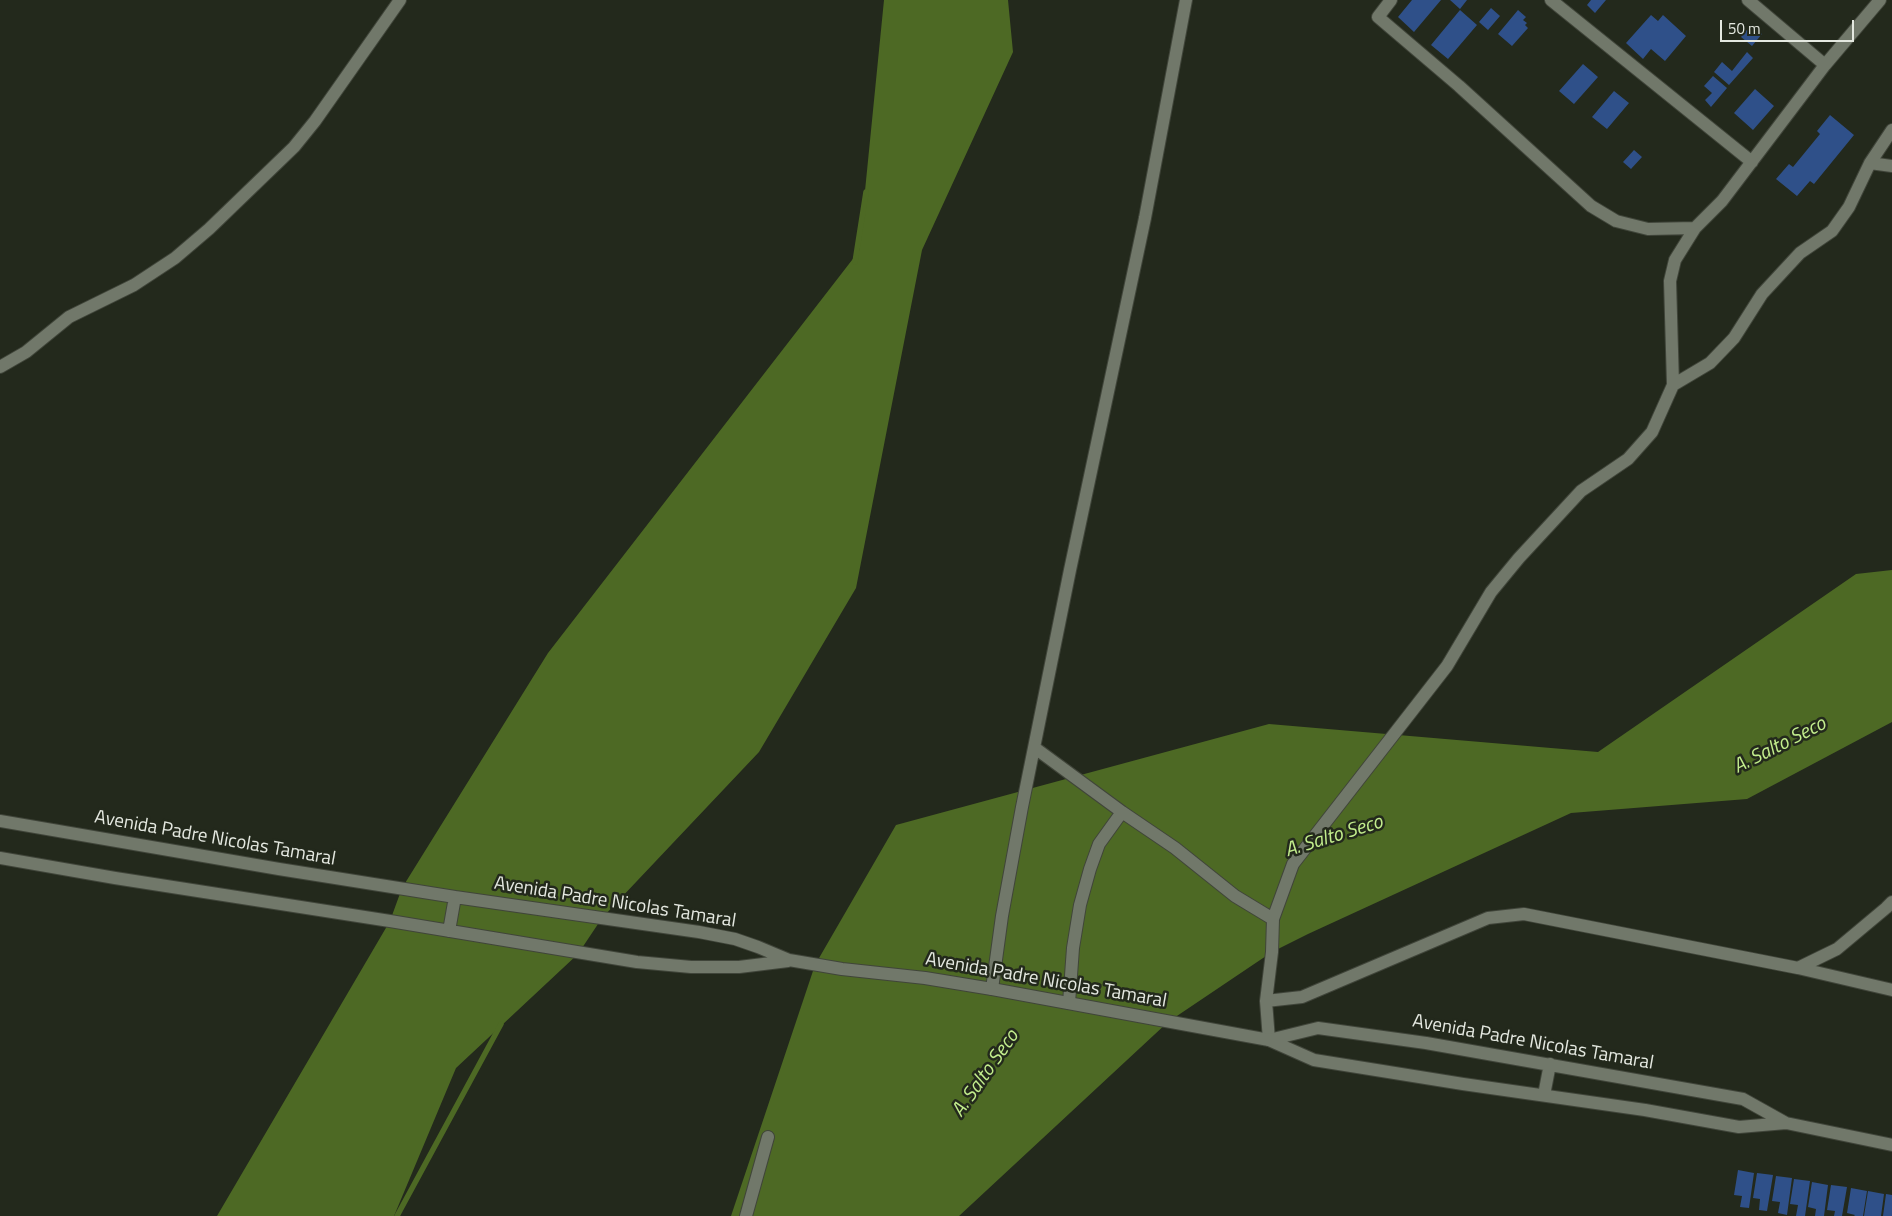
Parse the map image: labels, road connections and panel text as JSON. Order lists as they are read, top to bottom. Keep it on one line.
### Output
{"streets":{"street":["Avenida Padre Nicolas Tamaral"]},"water":["A. Salto Seco"],"scale_bar":"50 m"}
